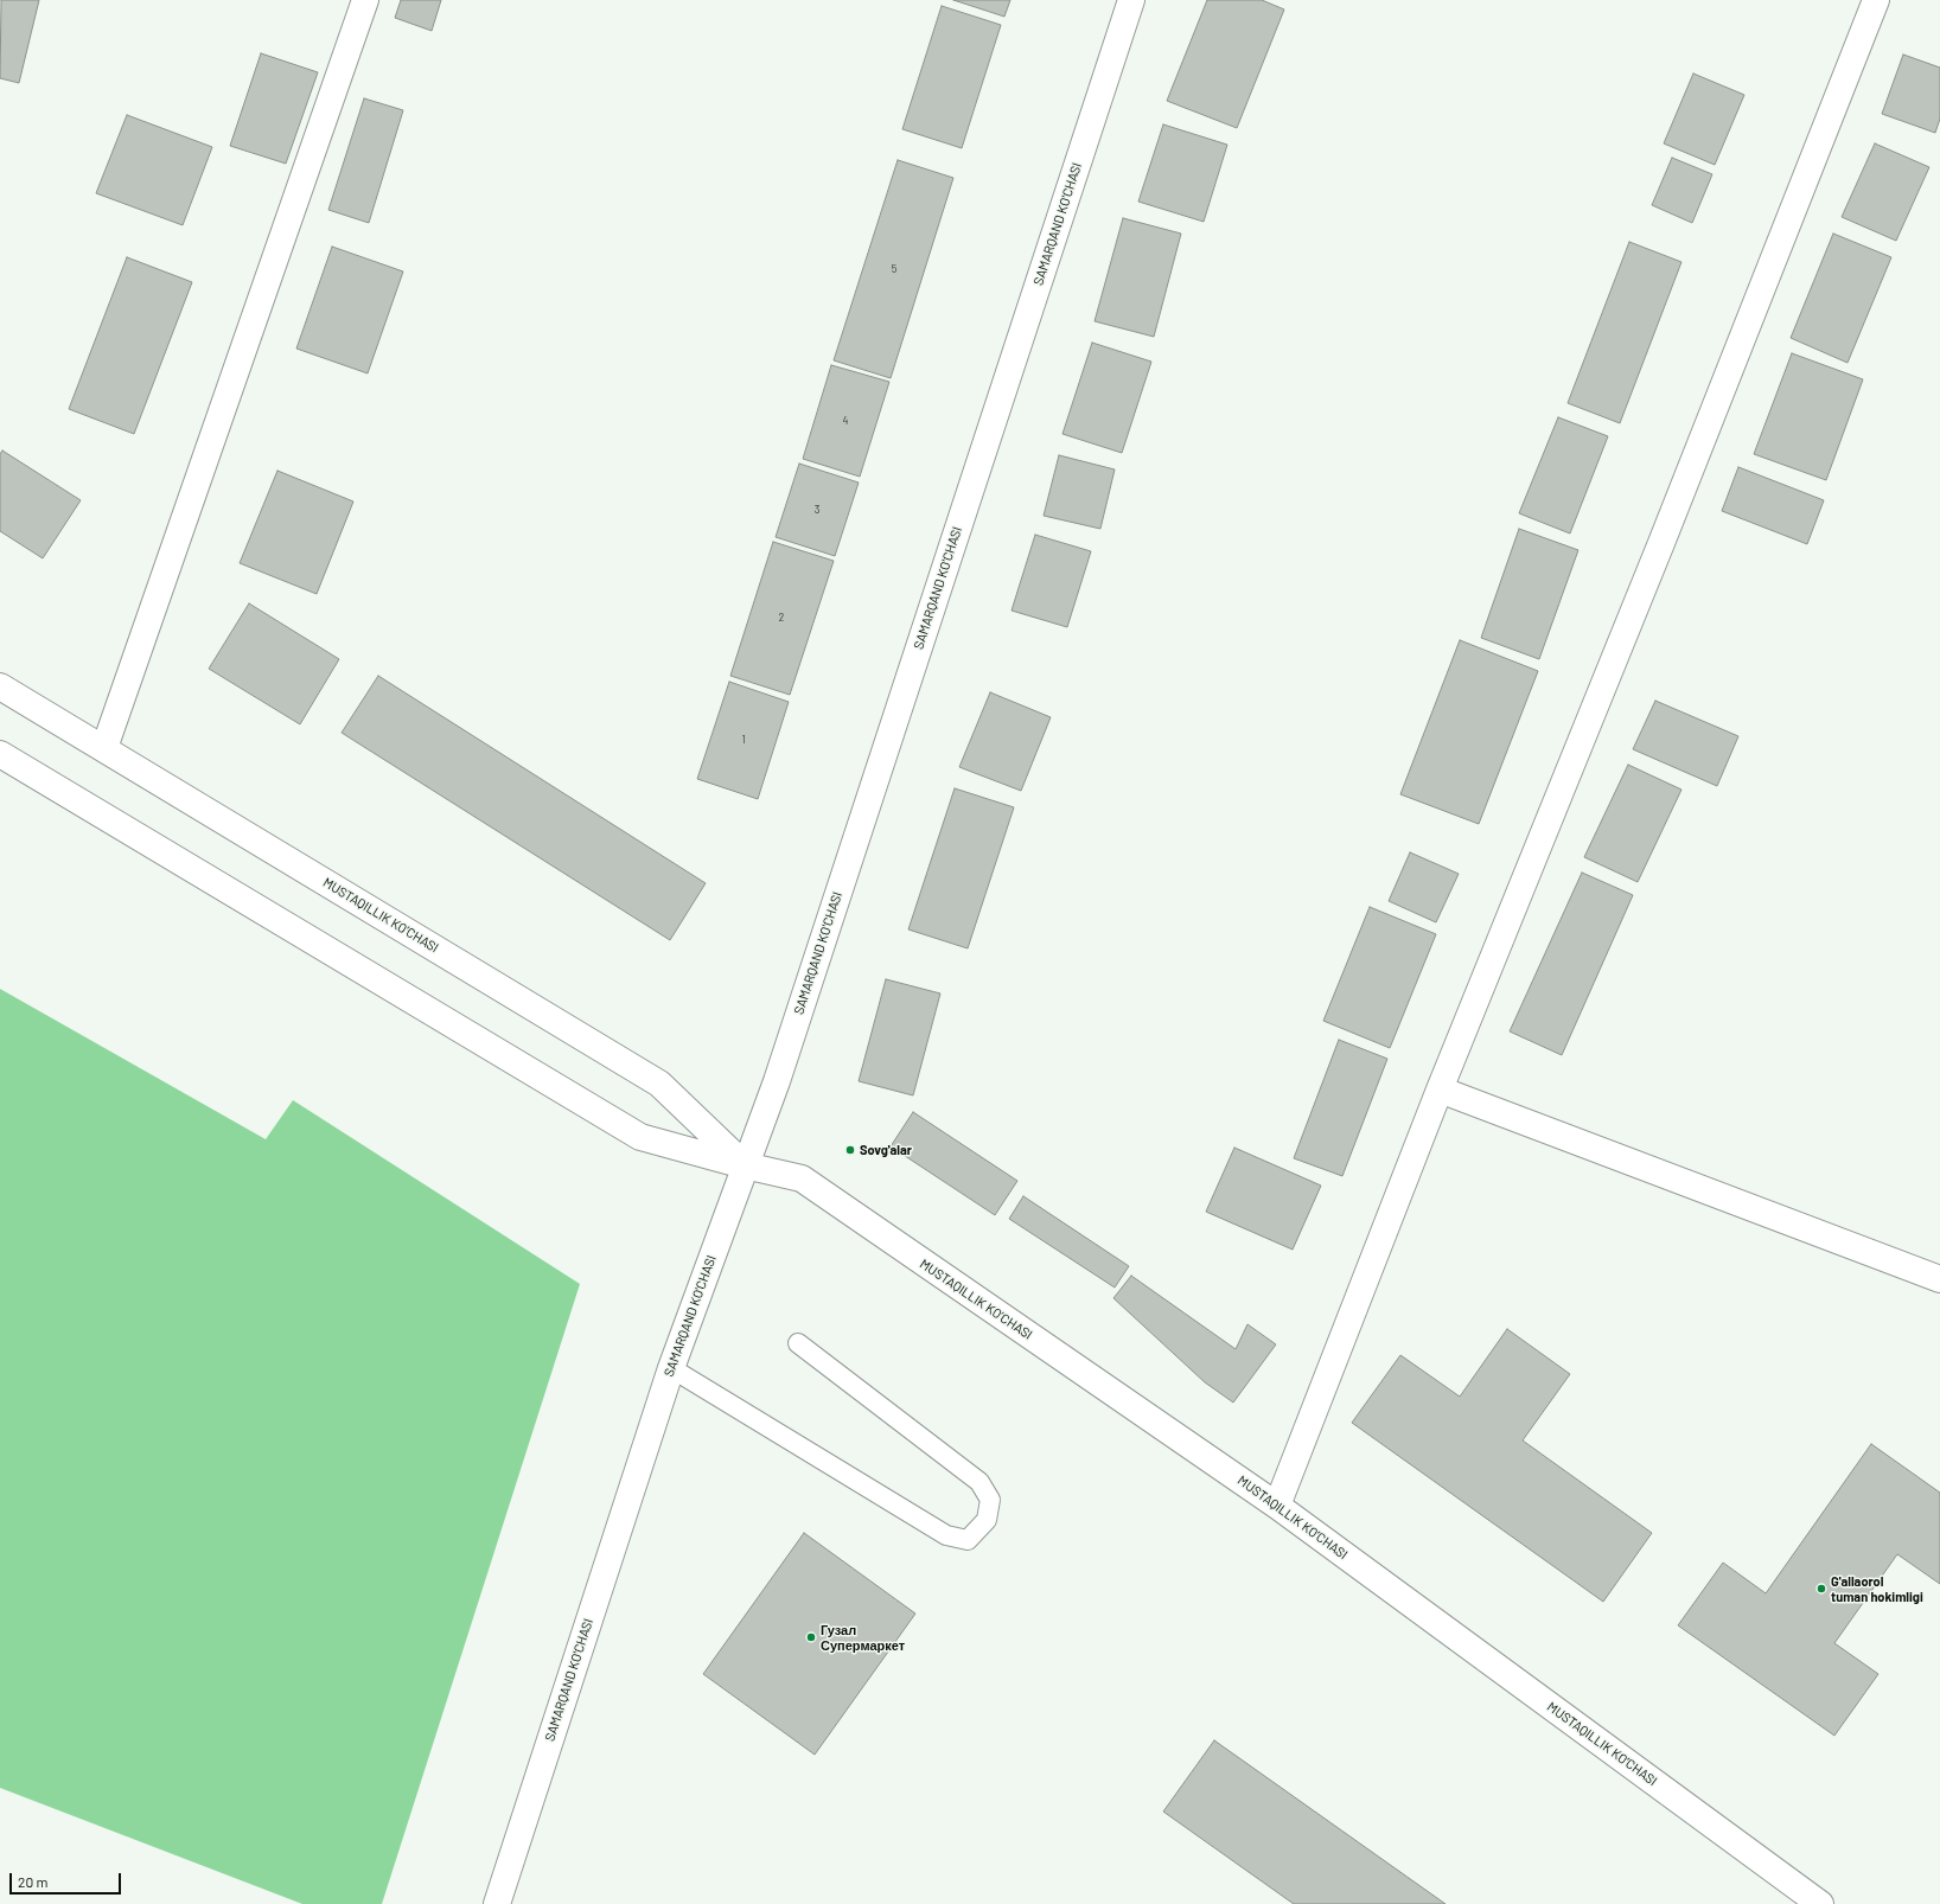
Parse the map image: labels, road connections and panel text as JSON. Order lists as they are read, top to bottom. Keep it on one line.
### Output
{"streets":{"street":["SAMARQAND KO'CHASI","MUSTAQILLIK KO’CHASI"]},"crossings":[["SAMARQAND KO'CHASI","MUSTAQILLIK KO’CHASI"]],"places":["Sovg'alar","G'allaorol tuman hokimligi","Гузал Супермаркет"],"house_numbers":["5","4","3","2","1"],"scale_bar":"20 m"}
